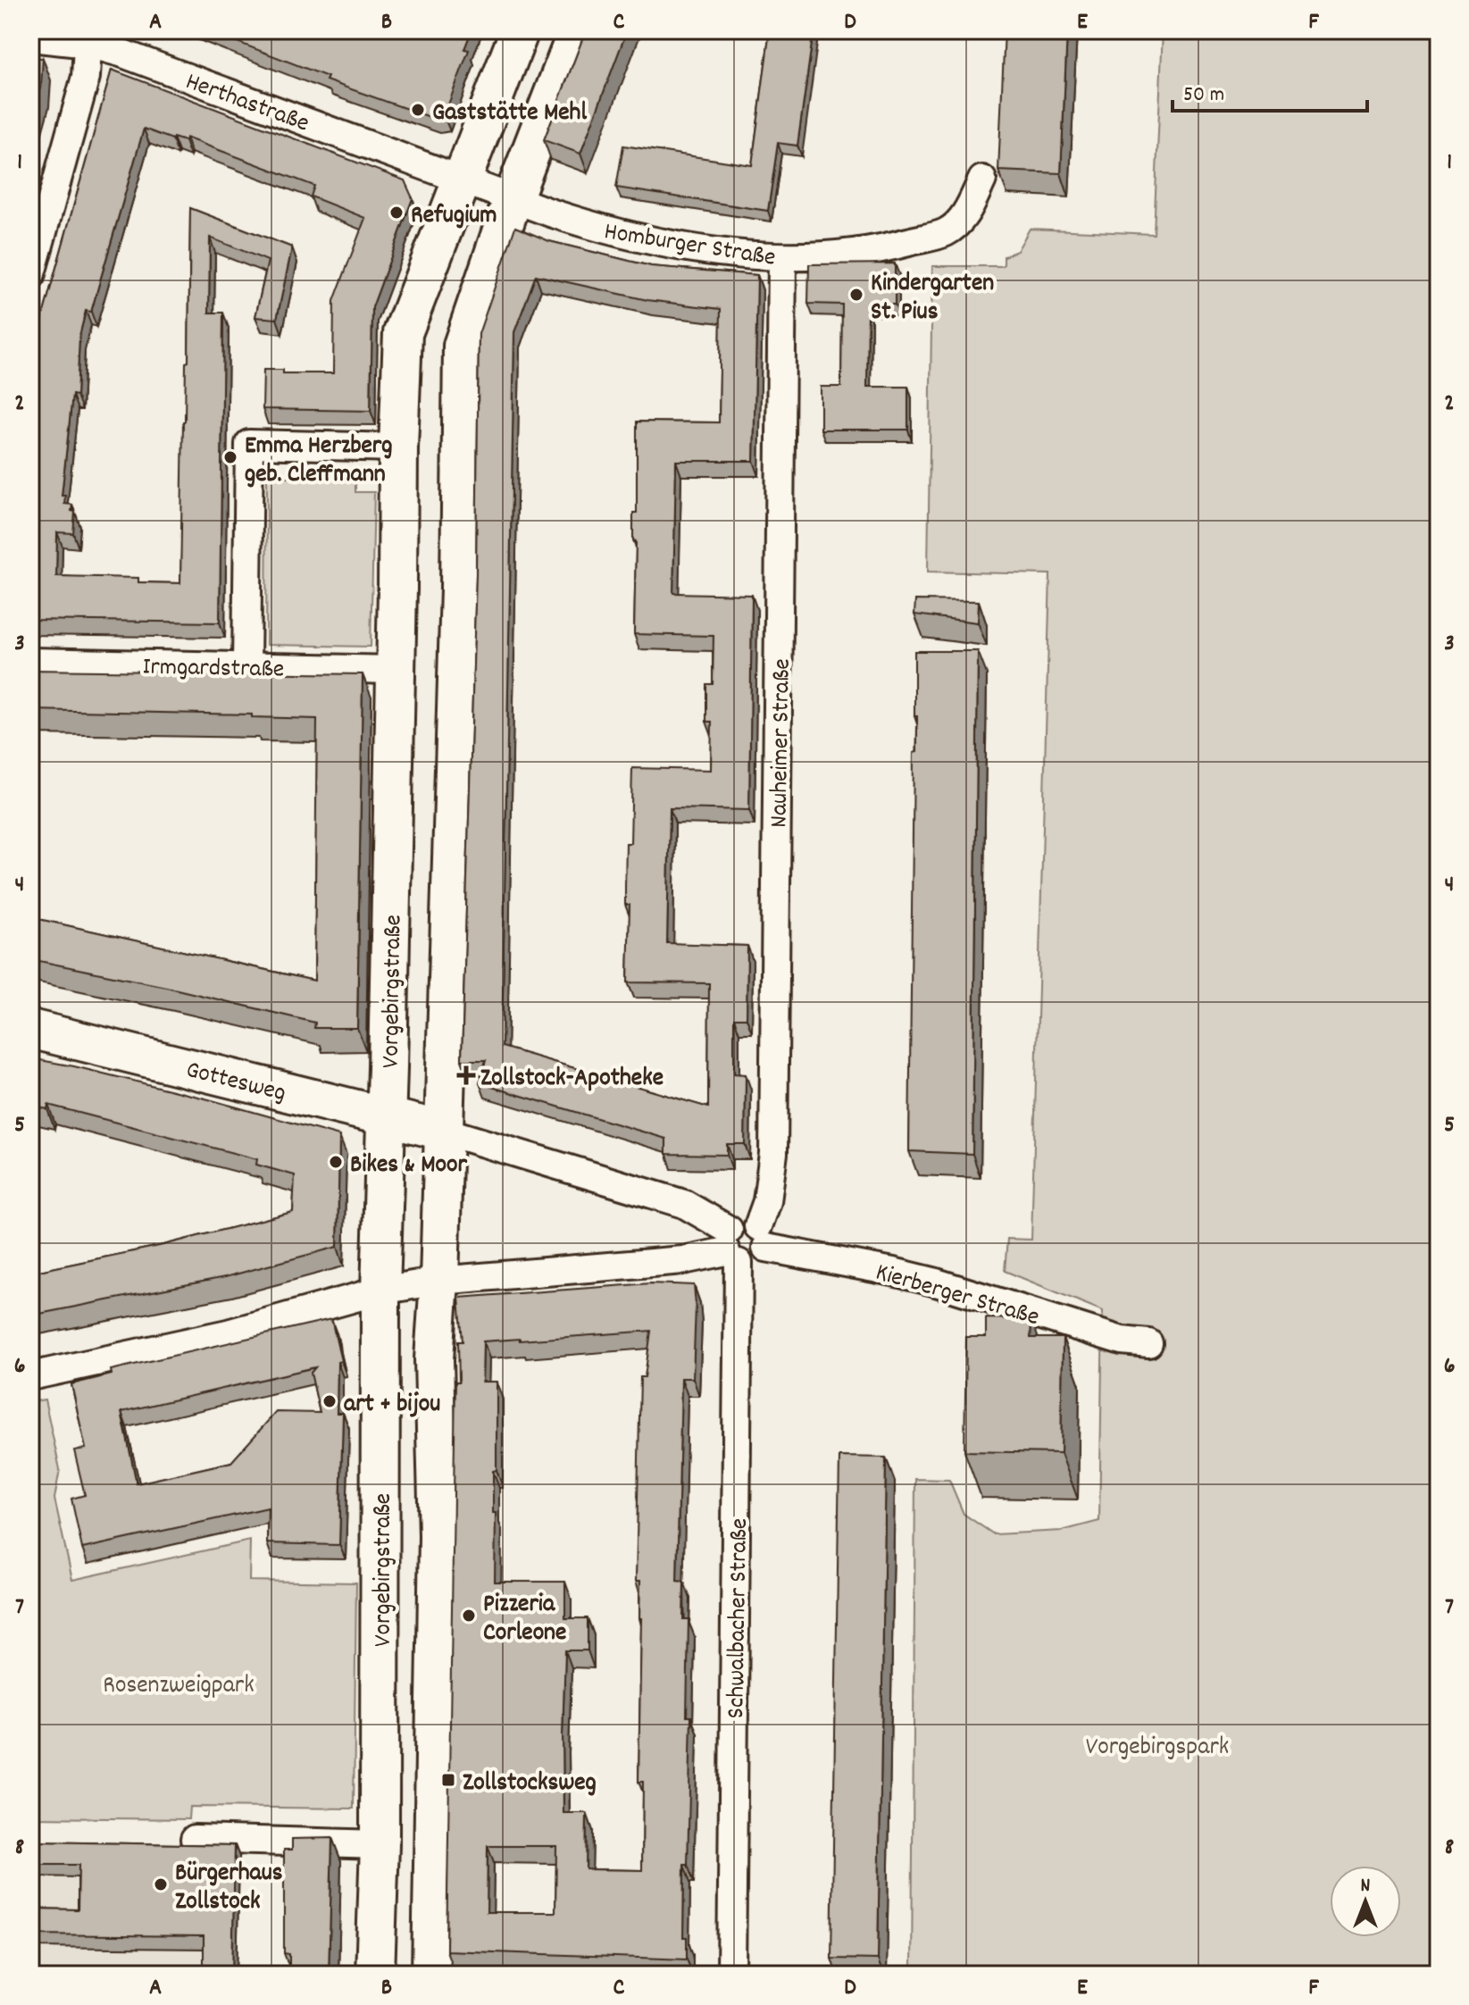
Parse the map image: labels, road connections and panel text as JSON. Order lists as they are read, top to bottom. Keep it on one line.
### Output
{"streets":{"main road":["Vorgebirgstraße","Gottesweg"],"street":["Herthastraße","Homburger Straße","Irmgardstraße","Nauheimer Straße","Kierberger Straße","Schwalbacher Straße"]},"crossings":[["Herthastraße","Homburger Straße"],["Herthastraße","Vorgebirgstraße"],["Homburger Straße","Nauheimer Straße"],["Homburger Straße","Vorgebirgstraße"],["Irmgardstraße","Vorgebirgstraße"],["Nauheimer Straße","Kierberger Straße"],["Vorgebirgstraße","Gottesweg"],["Vorgebirgstraße","Kierberger Straße"],["Kierberger Straße","Schwalbacher Straße"]],"parks":["Rosenzweigpark","Vorgebirgspark"],"places":{"other":["Gaststätte Mehl","Refugium","Kindergarten St. Pius","Emma Herzberg geb. Cleffmann","Bikes & Moor","art + bijou","Pizzeria Corleone","Bürgerhaus Zollstock"],"health":["Zollstock-Apotheke"],"transit":["Zollstocksweg"]},"scale_bar":"50 m","north":"top","grid":{"columns":["A","B","C","D","E","F"],"rows":["1","2","3","4","5","6","7","8"]}}
